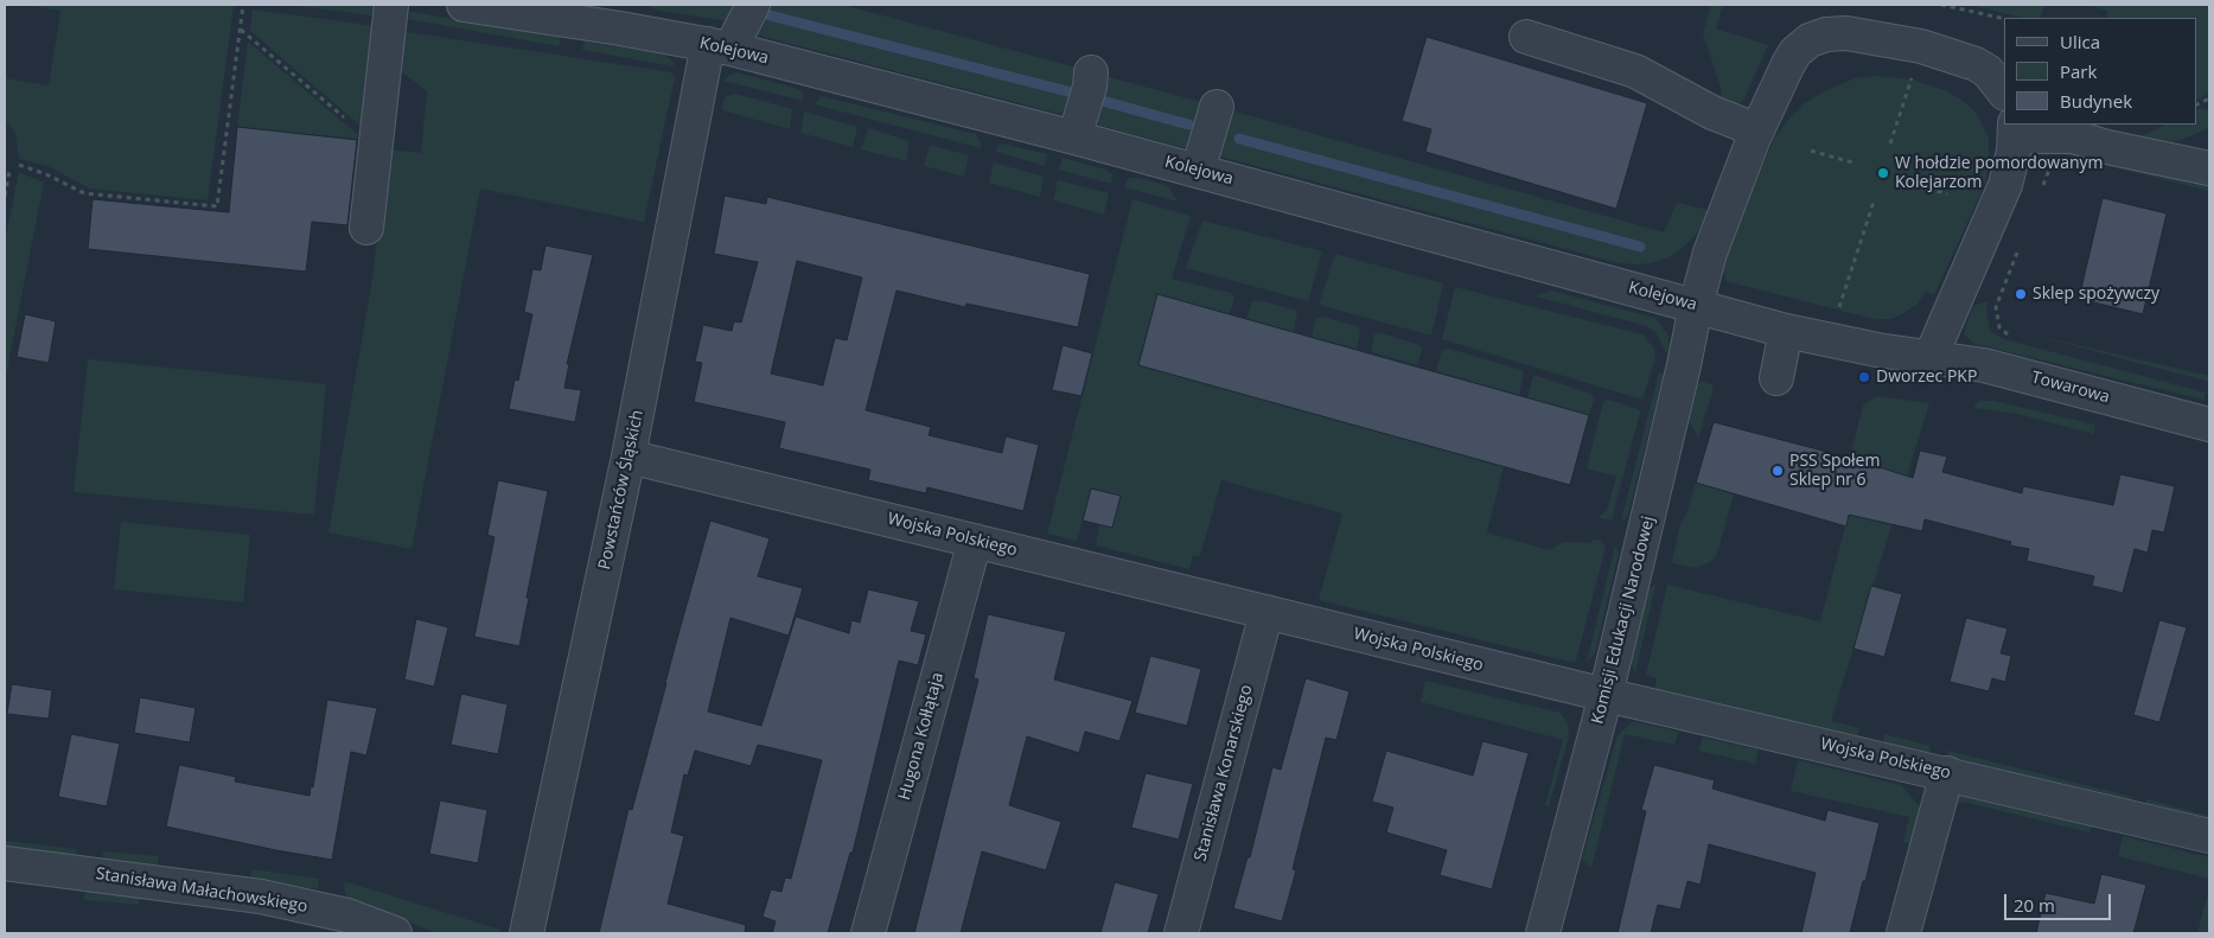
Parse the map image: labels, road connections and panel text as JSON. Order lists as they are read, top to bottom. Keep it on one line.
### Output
{"streets":{"street":["Kolejowa","Towarowa","Powstańców Śląskich","Wojska Polskiego","Komisji Edukacji Narodowej","Hugona Kołłątaja","Stanisława Konarskiego","Stanisława Małachowskiego"]},"crossings":[["Kolejowa","Towarowa"],["Kolejowa","Powstańców Śląskich"],["Kolejowa","Komisji Edukacji Narodowej"],["Powstańców Śląskich","Wojska Polskiego"],["Wojska Polskiego","Komisji Edukacji Narodowej"],["Wojska Polskiego","Hugona Kołłątaja"],["Wojska Polskiego","Stanisława Konarskiego"]],"places":["W hołdzie pomordowanym Kolejarzom","Sklep spożywczy","Dworzec PKP","PSS Społem Sklep nr 6"],"legend":["Ulica","Park","Budynek"],"scale_bar":"20 m"}
